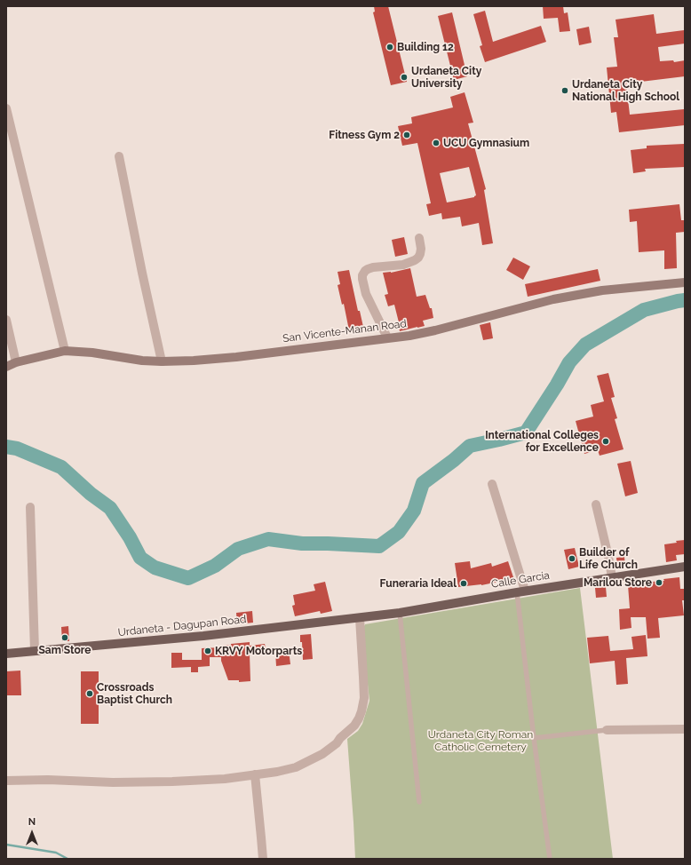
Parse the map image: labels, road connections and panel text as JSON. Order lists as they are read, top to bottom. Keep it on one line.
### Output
{"streets":{"main road":["Calle Garcia","Urdaneta - Dagupan Road"],"street":["San Vicente-Manan Road"]},"crossings":[["Calle Garcia","Urdaneta - Dagupan Road"]],"parks":["Urdaneta City Roman Catholic Cemetery"],"places":["Building 12","Urdaneta City University","Urdaneta City National High School","Fitness Gym 2","UCU Gymnasium","International Colleges for Excellence","Builder of Life Church","Marilou Store","Funeraria Ideal","Sam Store","KRVY Motorparts","Crossroads Baptist Church"],"north":"top"}
